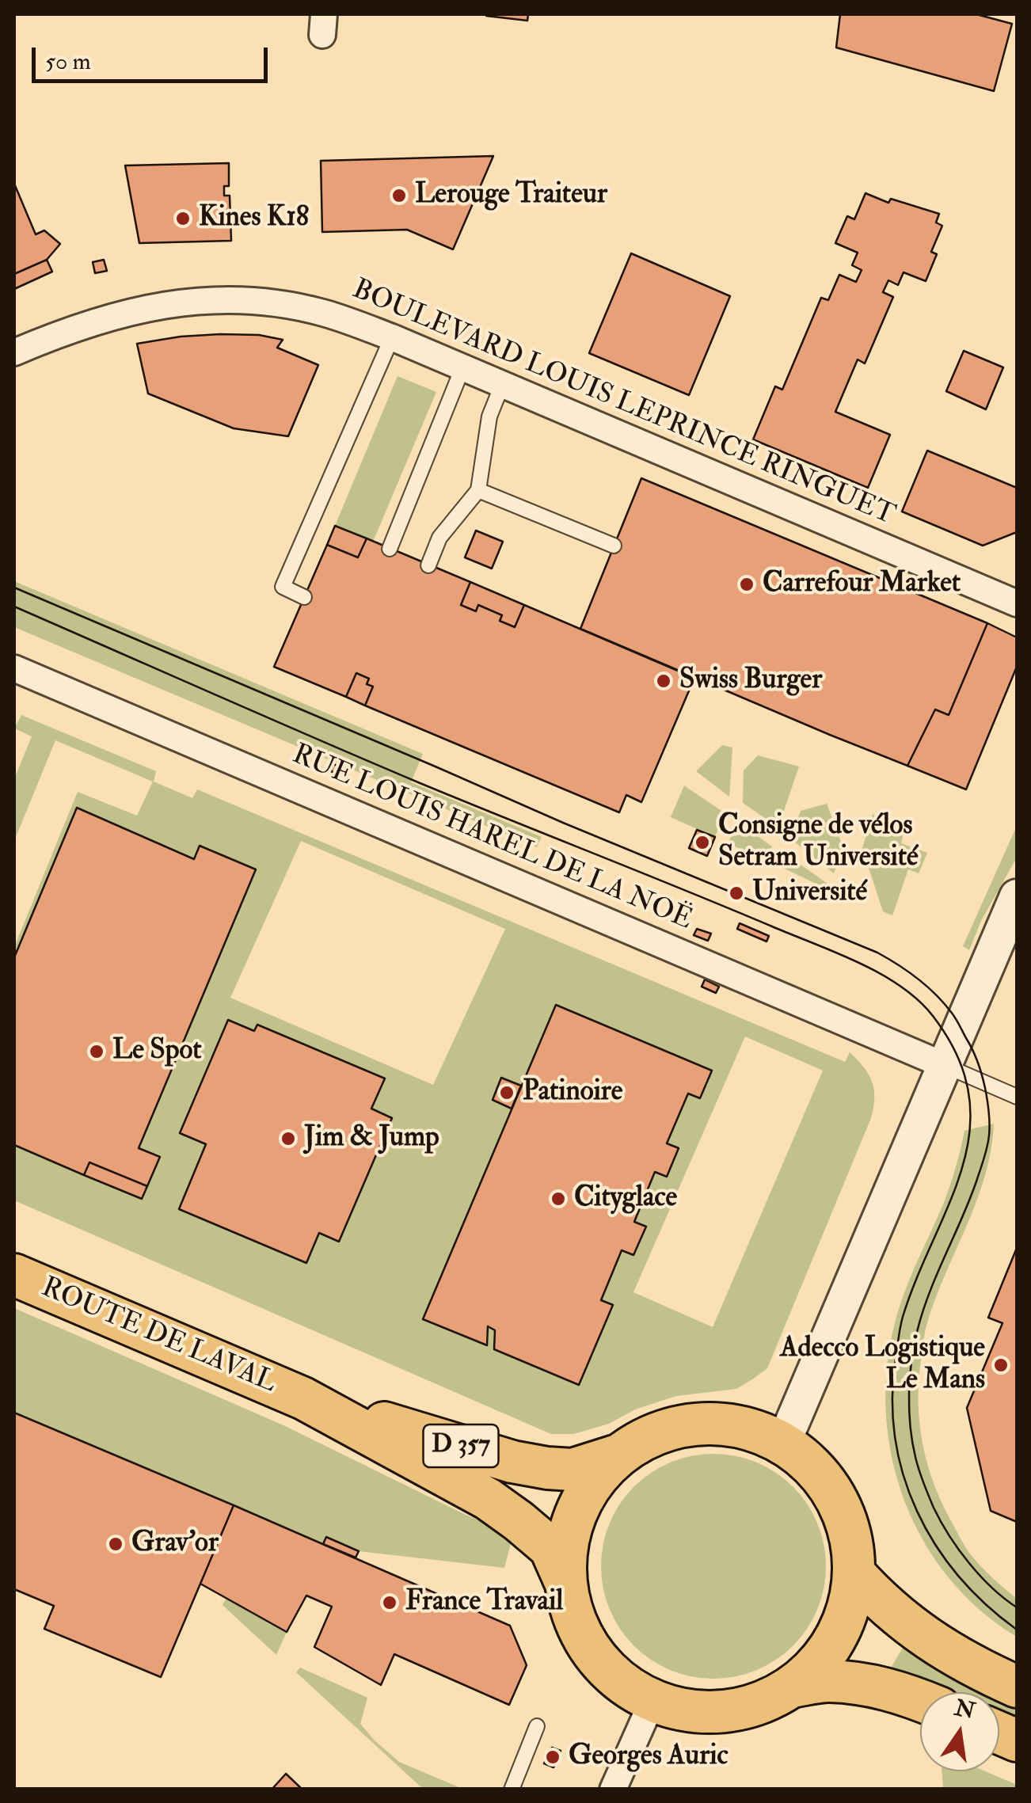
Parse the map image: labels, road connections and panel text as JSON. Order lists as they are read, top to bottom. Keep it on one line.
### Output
{"streets":{"main road":["ROUTE DE LAVAL","D 357"],"street":["BOULEVARD LOUIS LEPRINCE RINGUET","RUE LOUIS HAREL DE LA NOË"]},"places":["Lerouge Traiteur","Kines K18","Carrefour Market","Swiss Burger","Consigne de vélos Setram Université","Université","Le Spot","Patinoire","Jim & Jump","Cityglace","Adecco Logistique Le Mans","Grav'or","France Travail","Georges Auric"],"scale_bar":"50 m","north":"top"}
